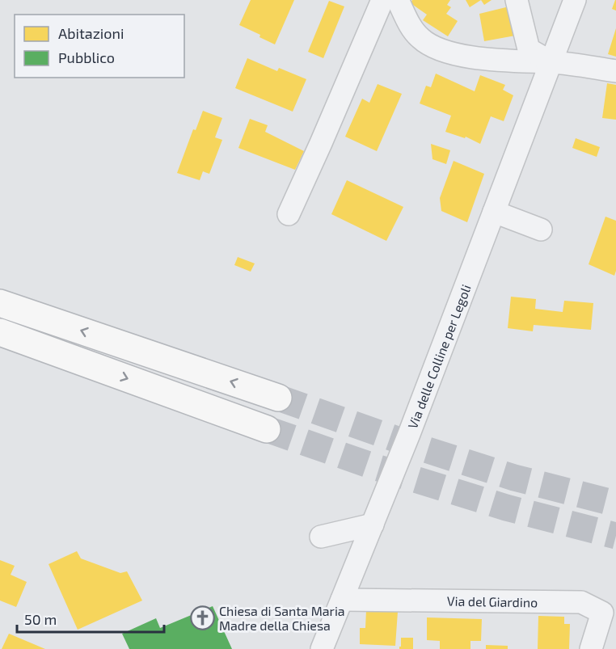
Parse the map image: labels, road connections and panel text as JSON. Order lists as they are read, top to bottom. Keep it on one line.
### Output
{"streets":{"street":["Via delle Colline per Legoli","Via del Giardino"]},"crossings":[["Via delle Colline per Legoli","Via del Giardino"]],"places":{"church":["Chiesa di Santa Maria Madre della Chiesa"]},"legend":["Abitazioni","Pubblico"],"scale_bar":"50 m"}
